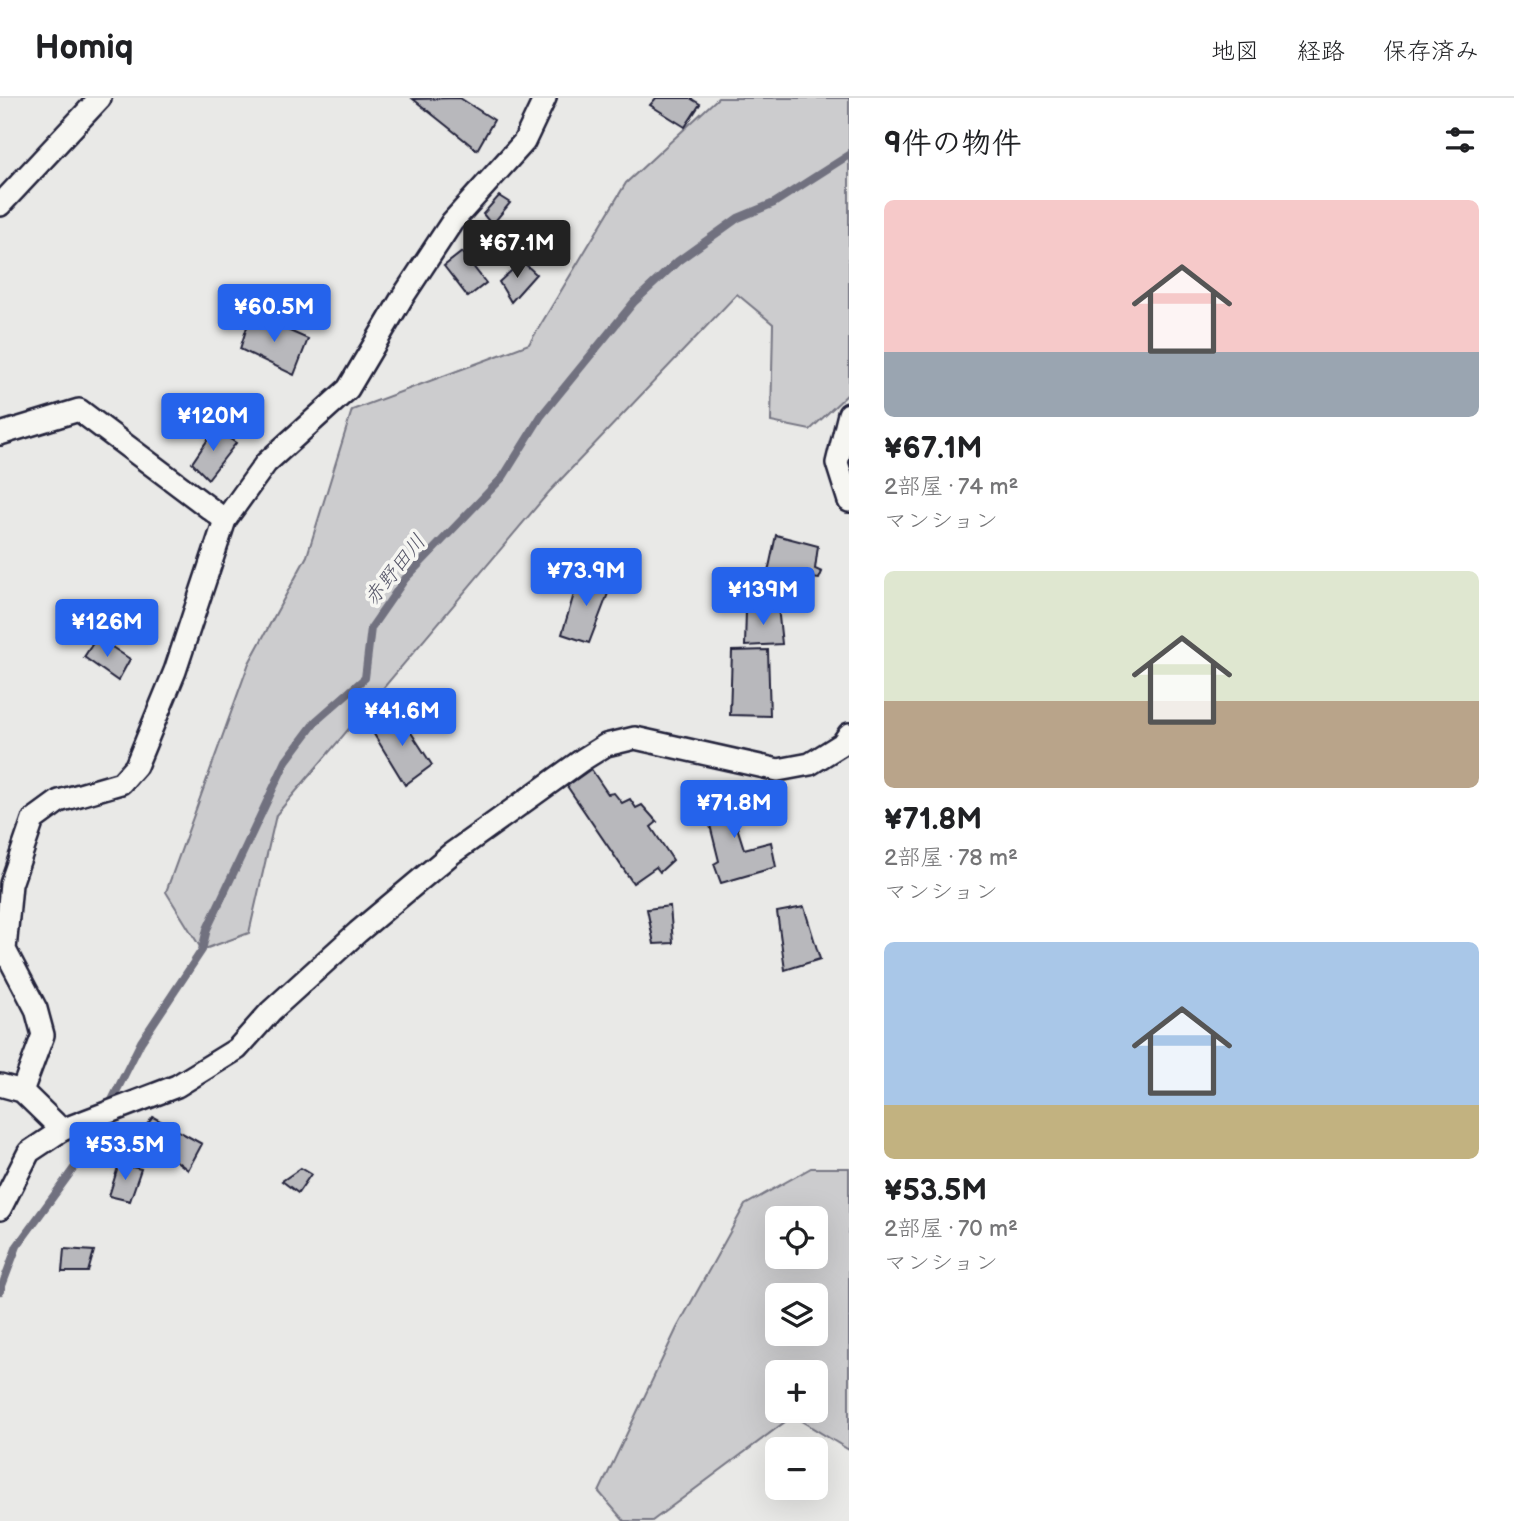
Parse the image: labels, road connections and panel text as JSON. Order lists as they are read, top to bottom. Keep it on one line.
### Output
{"water":["赤野田川"],"page":{"header":"Homiq","nav":["地図","経路","保存済み"],"heading":"9件の物件","list":[{"name":"¥67.1M","note":"2部屋 · 74 m² · マンション"},{"name":"¥71.8M","note":"2部屋 · 78 m² · マンション"},{"name":"¥53.5M","note":"2部屋 · 70 m² · マンション"}],"price":["¥67.1M","¥60.5M","¥120M","¥73.9M","¥139M","¥126M","¥41.6M","¥71.8M","¥53.5M"],"map_buttons":["+","−"]}}
